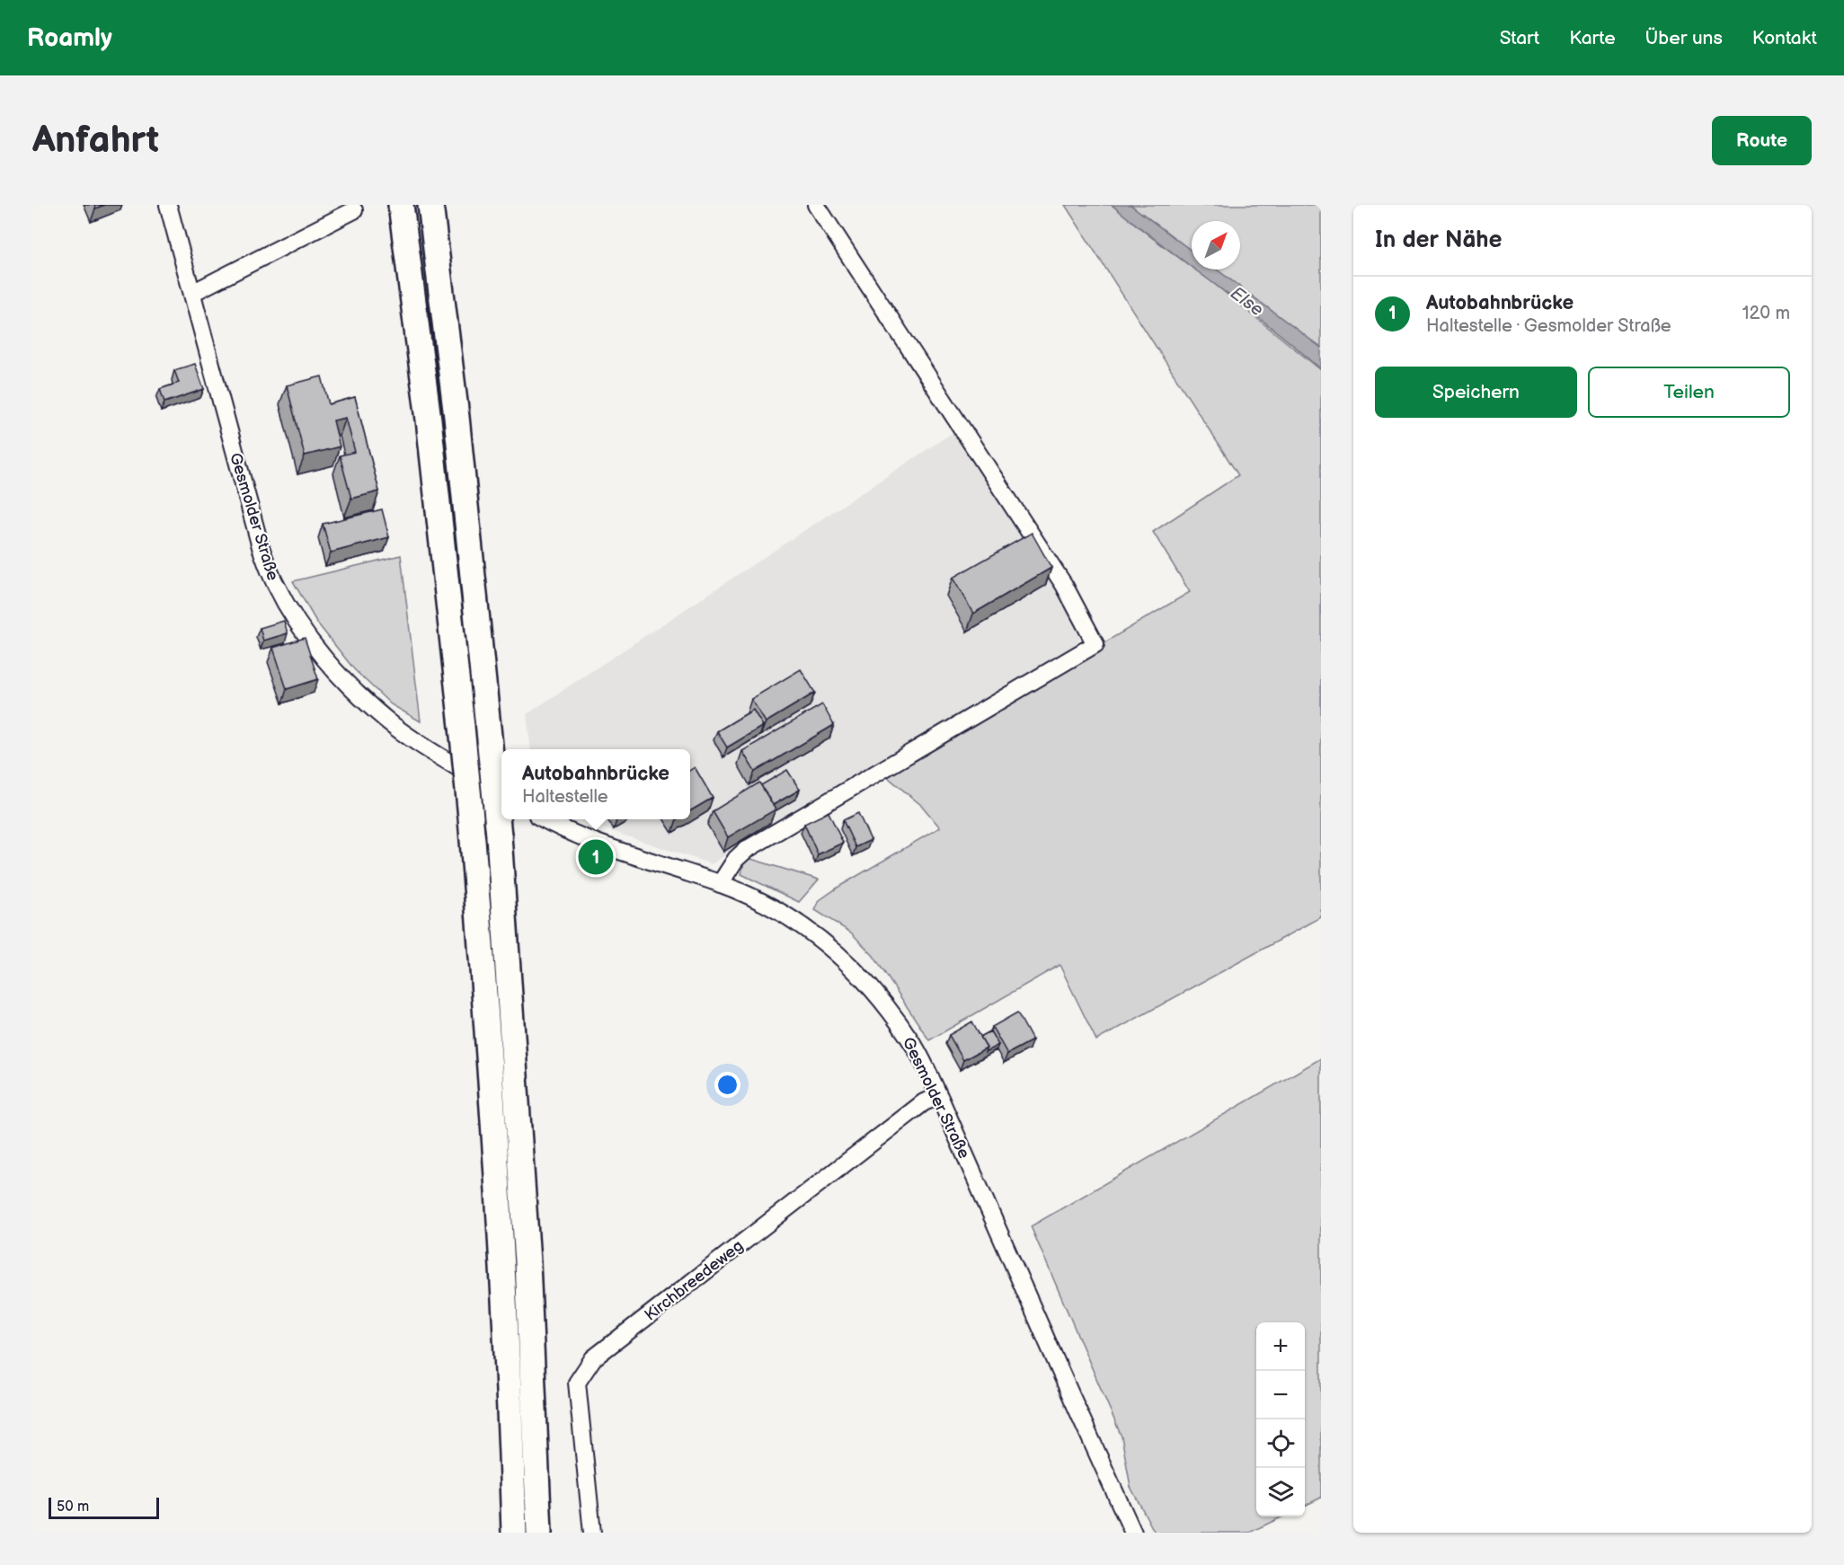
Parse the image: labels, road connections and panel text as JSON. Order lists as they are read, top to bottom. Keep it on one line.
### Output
{"streets":{"street":["Gesmolder Straße","Kirchbreedeweg"]},"crossings":[["Gesmolder Straße","Kirchbreedeweg"]],"water":["Else"],"scale_bar":"50 m","north":"top right","page":{"header":"Roamly","nav":["Start","Karte","Über uns","Kontakt"],"buttons":["Route",["Speichern","Teilen"]],"title":"Anfahrt","heading":"In der Nähe","list":[{"mark":"1","name":"Autobahnbrücke","note":"Haltestelle · Gesmolder Straße","value":"120 m"}],"popup":["Autobahnbrücke","Haltestelle"],"pins":"1","map_buttons":["+","−"],"scale":"50 m"}}
